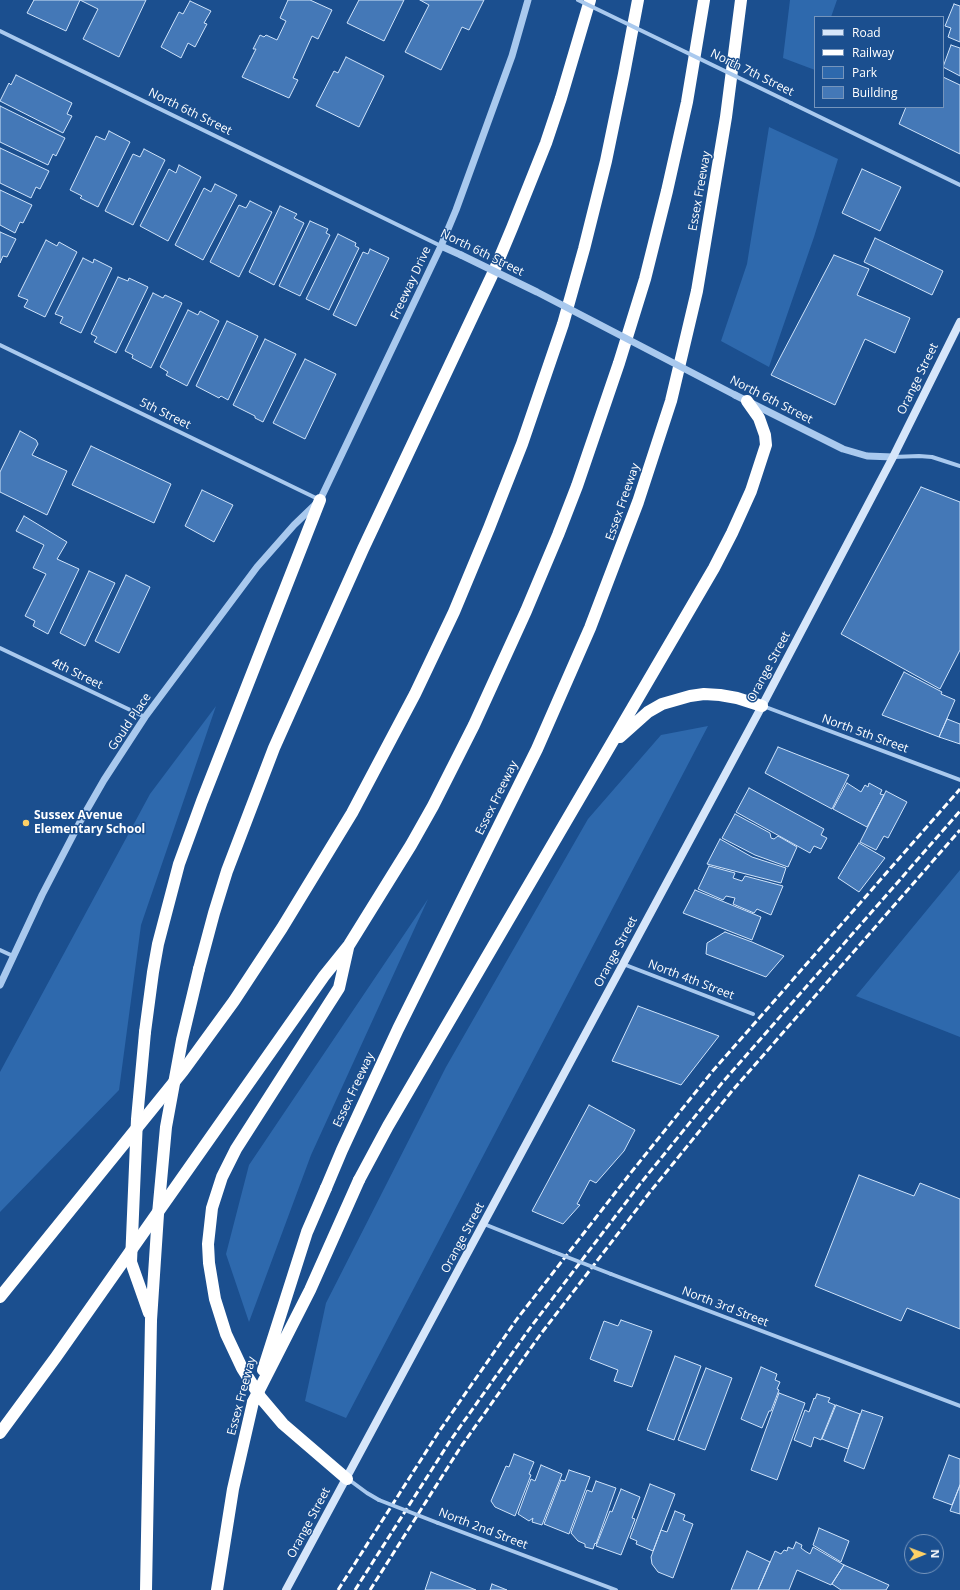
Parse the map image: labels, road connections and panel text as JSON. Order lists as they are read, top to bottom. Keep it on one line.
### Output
{"streets":{"highway":["Essex Freeway"],"main road":["Orange Street"],"street":["North 7th Street","North 6th Street","Freeway Drive","5th Street","4th Street","Gould Place","North 5th Street","North 4th Street","North 3rd Street","North 2nd Street"]},"crossings":[["North 6th Street","Freeway Drive"],["North 6th Street","Orange Street"],["Freeway Drive","5th Street"],["Freeway Drive","Gould Place"],["Orange Street","North 5th Street"],["Orange Street","North 4th Street"],["Orange Street","North 3rd Street"],["Orange Street","North 2nd Street"],["5th Street","Gould Place"],["4th Street","Gould Place"]],"places":["Sussex Avenue Elementary School"],"legend":["Road","Railway","Park","Building"],"north":"right"}
